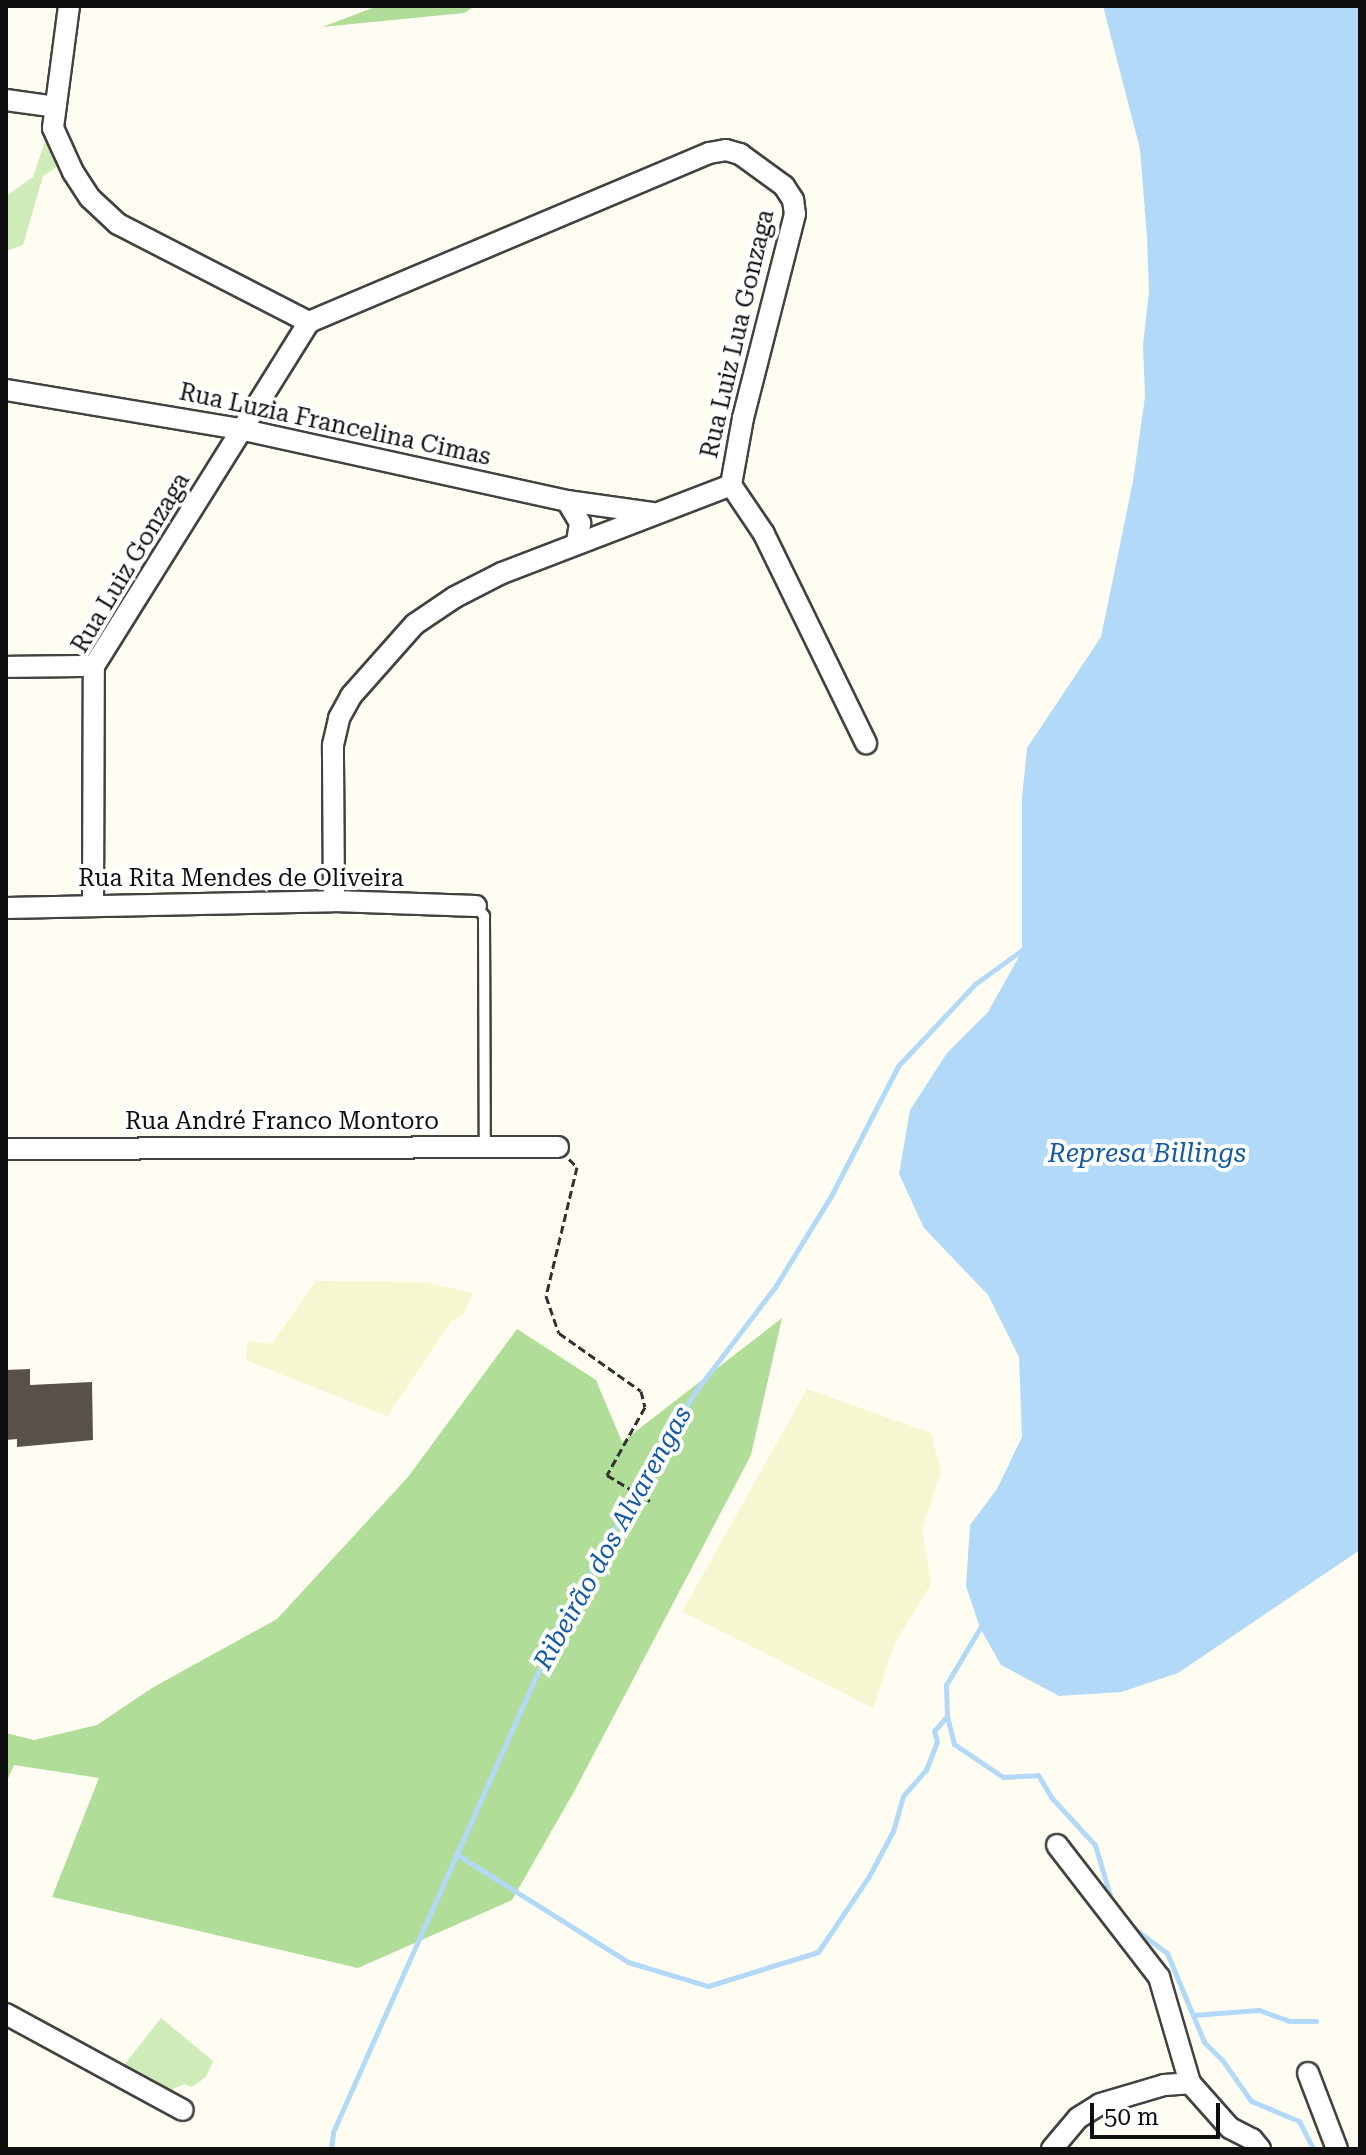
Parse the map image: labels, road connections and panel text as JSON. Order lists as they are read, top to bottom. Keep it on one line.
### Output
{"streets":{"street":["Rua Luiz Lua Gonzaga","Rua Luzia Francelina Cimas","Rua Luiz Gonzaga","Rua Rita Mendes de Oliveira","Rua André Franco Montoro"]},"crossings":[["Rua Luiz Lua Gonzaga","Rua Luiz Gonzaga"],["Rua Luzia Francelina Cimas","Rua Luiz Gonzaga"],["Rua Luiz Gonzaga","Rua Rita Mendes de Oliveira"]],"water":["Represa Billings","Ribeirão dos Alvarengas"],"scale_bar":"50 m"}
